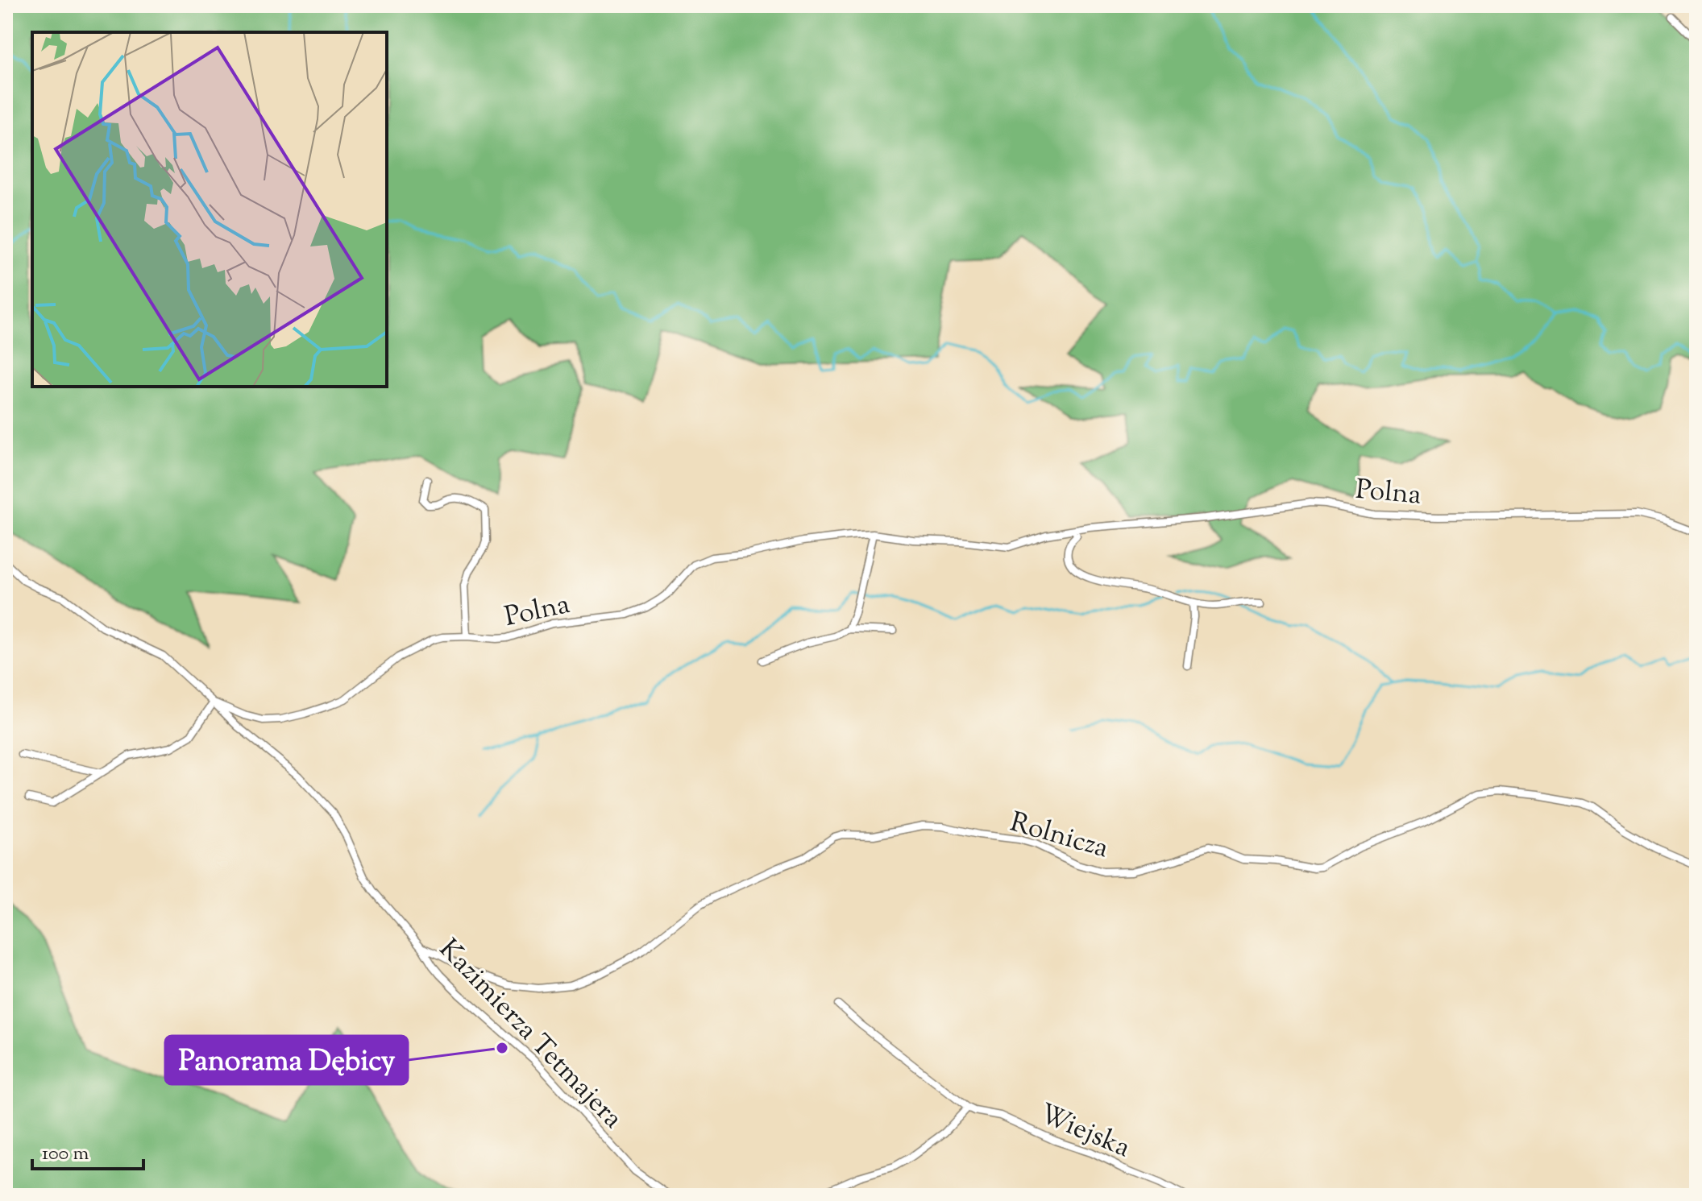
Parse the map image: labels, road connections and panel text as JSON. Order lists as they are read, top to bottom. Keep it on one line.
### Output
{"streets":{"street":["Polna","Rolnicza","Kazimierza Tetmajera","Wiejska"]},"crossings":[["Polna","Kazimierza Tetmajera"],["Rolnicza","Kazimierza Tetmajera"]],"places":["Panorama Dębicy"],"scale_bar":"100 m"}
